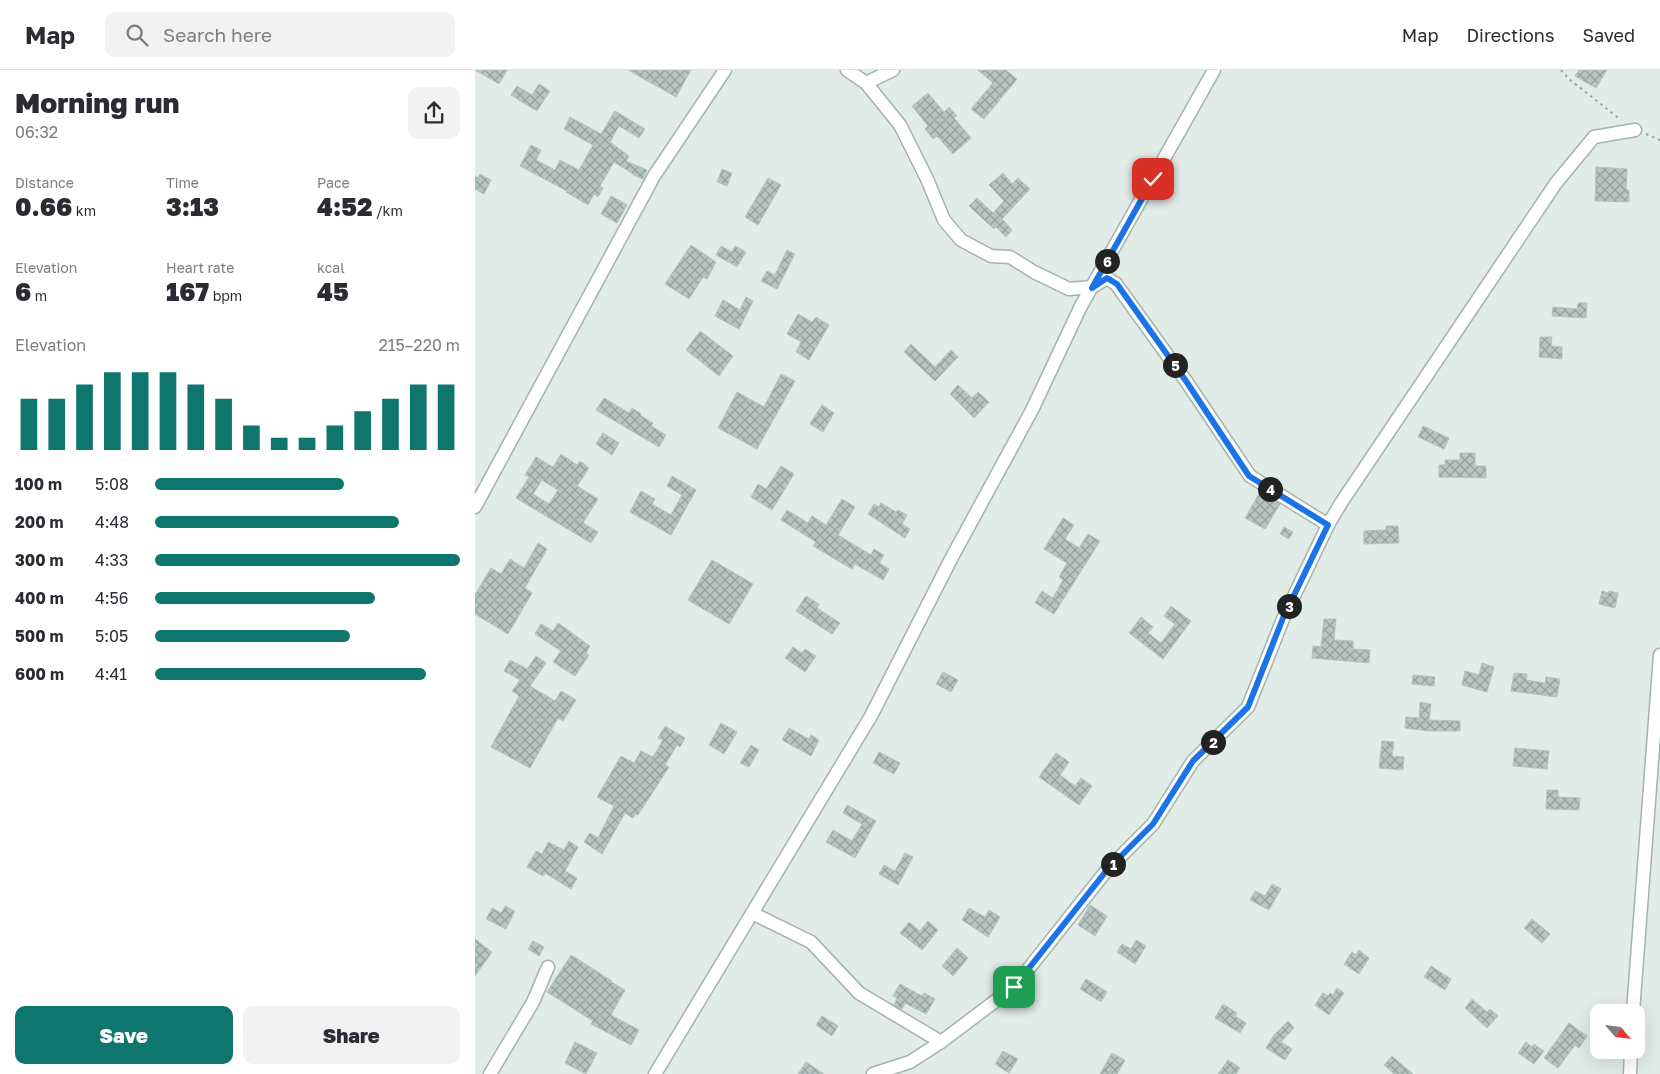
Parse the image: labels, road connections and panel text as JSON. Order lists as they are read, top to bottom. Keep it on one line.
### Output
{"north":"bottom right","page":{"header":"Map","search":"Search here","nav":["Map","Directions","Saved"],"heading":["Morning run","06:32"],"stats":[["Distance","0.66 km"],["Time","3:13"],["Pace","4:52 /km"],["Elevation","6 m"],["Heart rate","167 bpm"],["kcal","45"]],"pins":["6","5","4","3","2","1"],"chart":["Elevation","215–220 m"],"list":[{"name":"100 m","note":"5:08"},{"name":"200 m","note":"4:48"},{"name":"300 m","note":"4:33"},{"name":"400 m","note":"4:56"},{"name":"500 m","note":"5:05"},{"name":"600 m","note":"4:41"}],"buttons":["Save","Share"]}}
